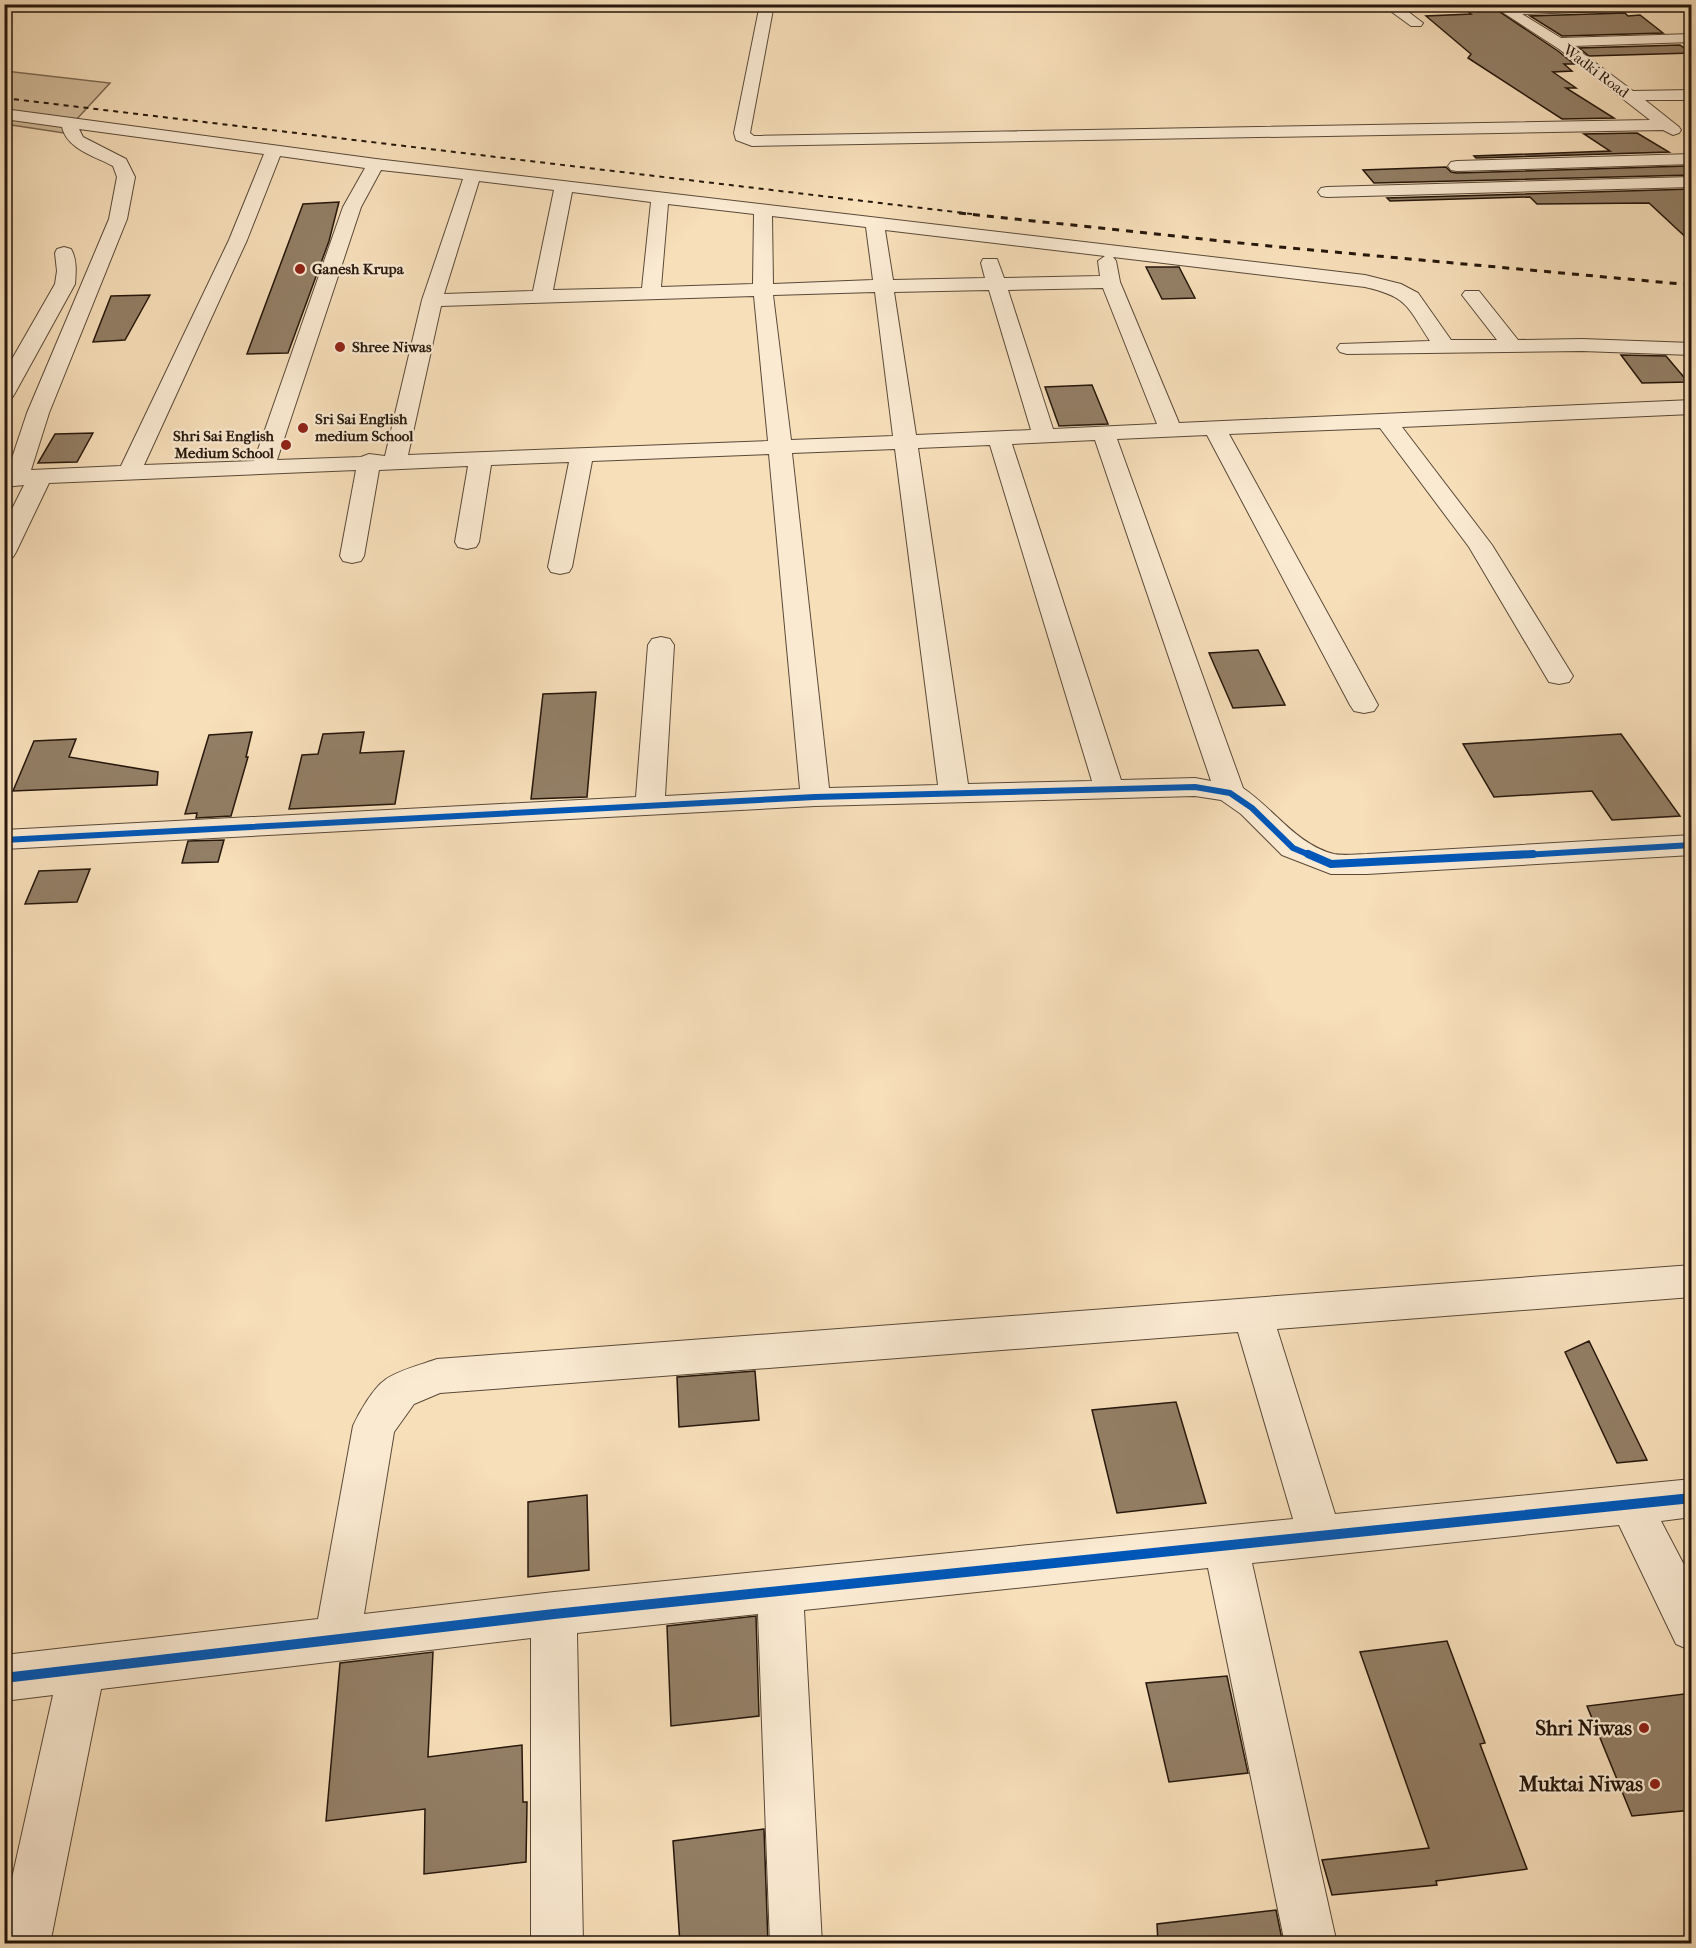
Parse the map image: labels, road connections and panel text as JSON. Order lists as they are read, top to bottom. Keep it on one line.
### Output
{"streets":{"street":["Wadki Road"]},"places":["Ganesh Krupa","Shree Niwas","Sri Sai English medium School","Shri Sai English Medium School","Shri Niwas","Muktai Niwas"]}
